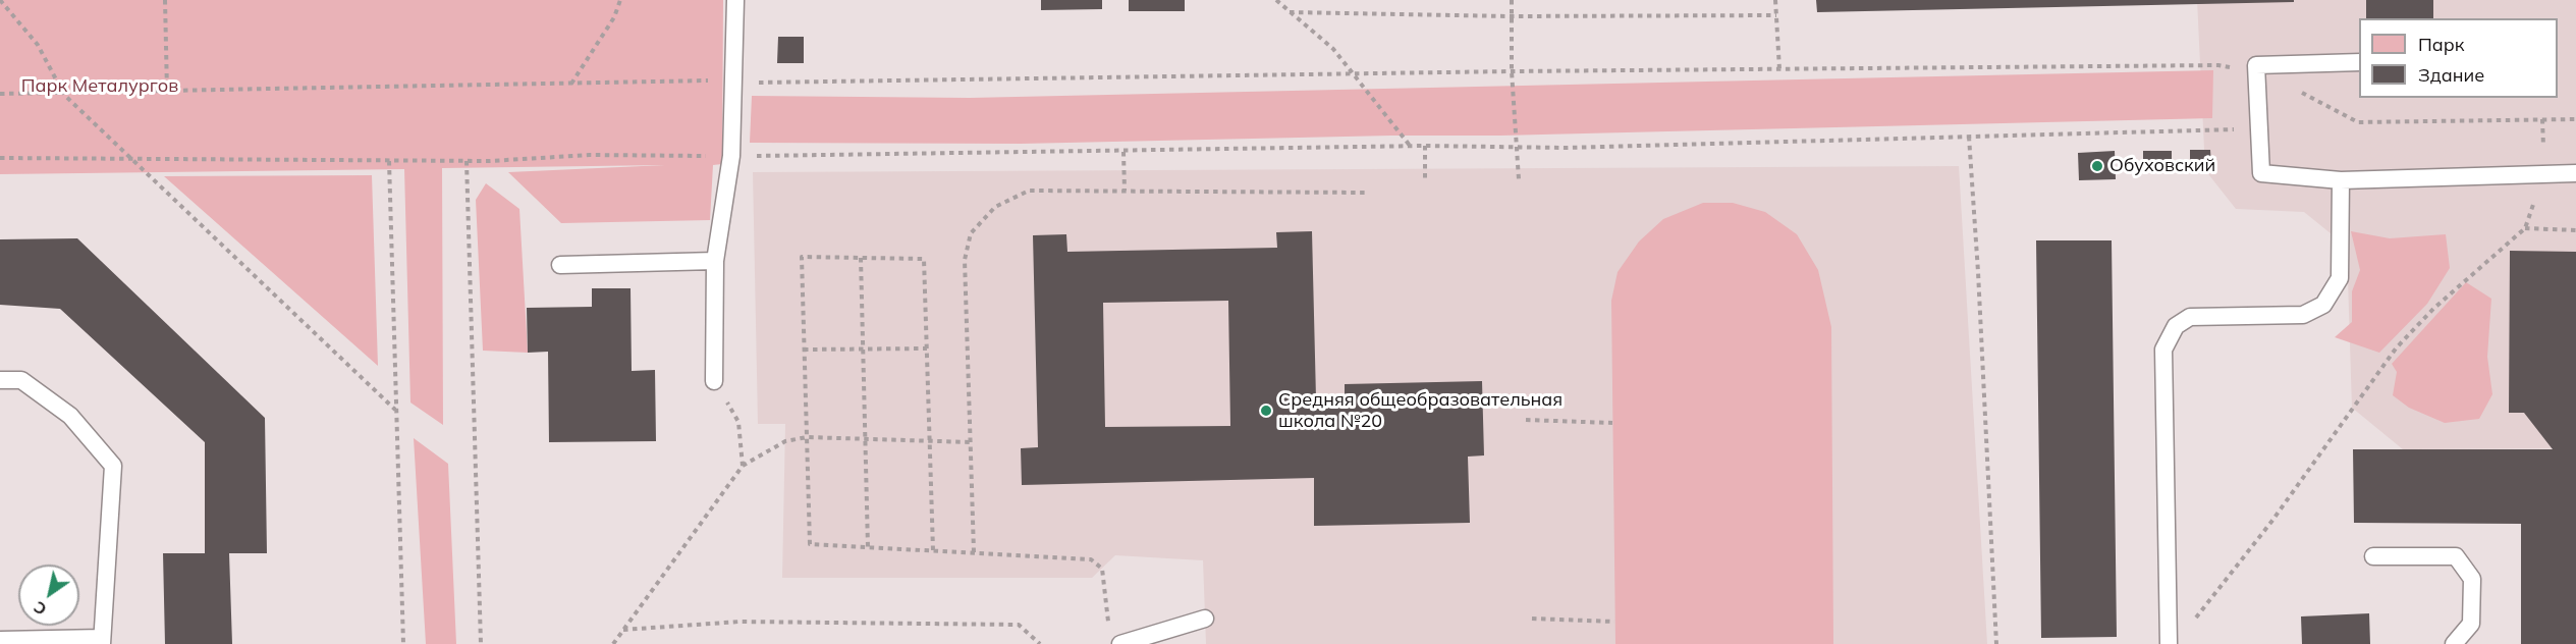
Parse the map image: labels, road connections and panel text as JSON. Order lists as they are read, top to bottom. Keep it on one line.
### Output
{"parks":["Парк Металургов"],"places":["Обуховский","Средняя общеобразовательная школа №20"],"legend":["Парк","Здание"],"north":"bottom left"}
